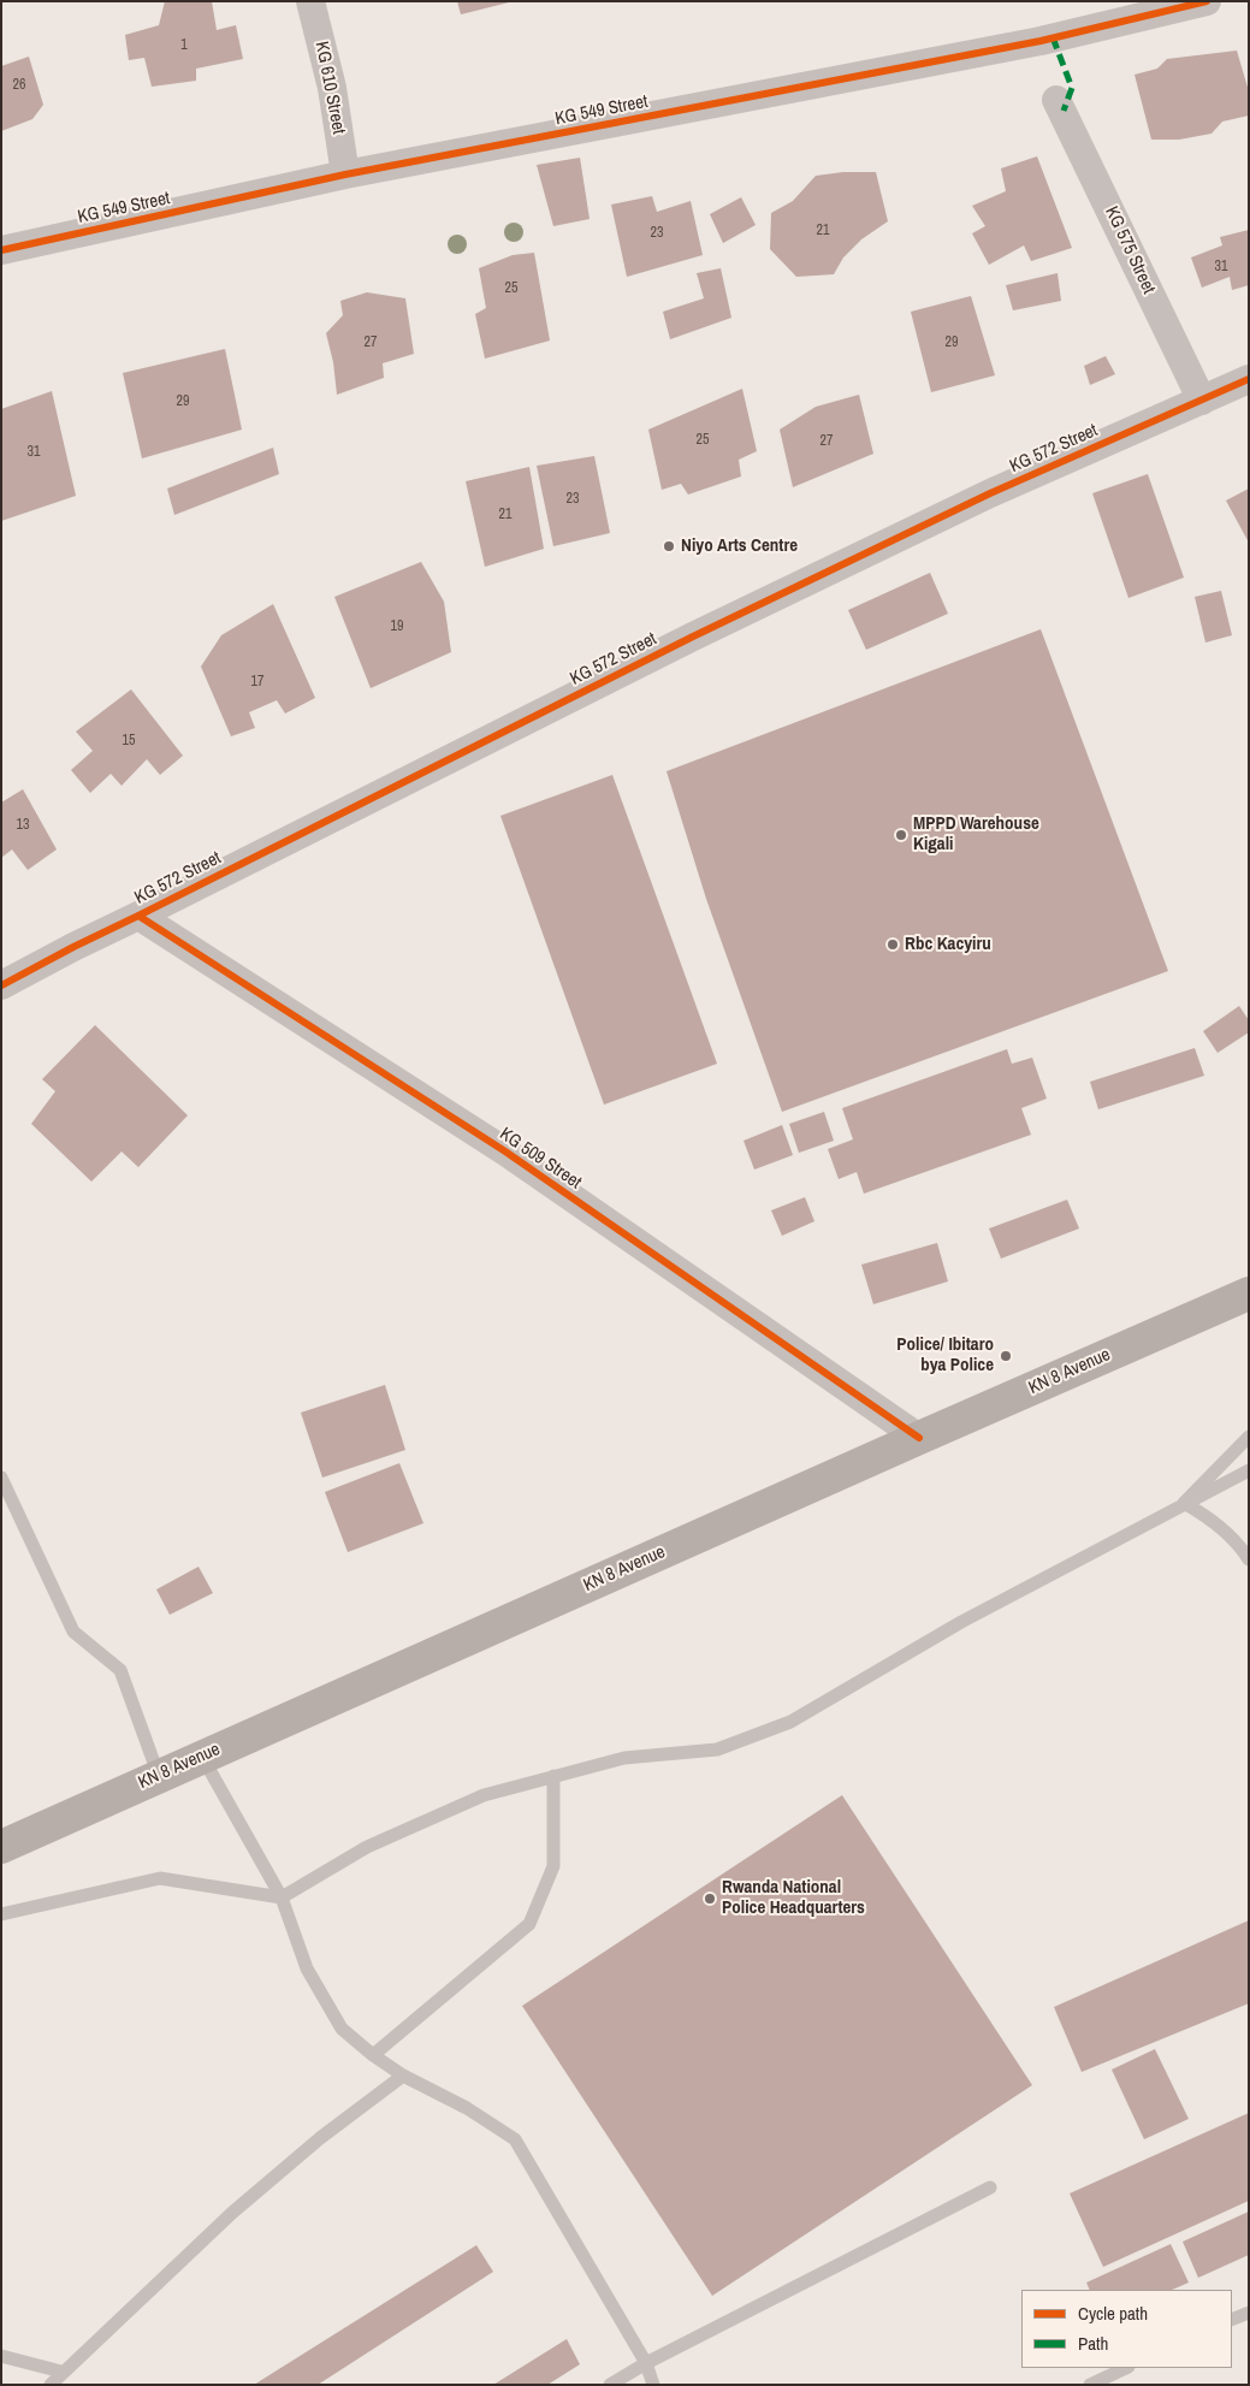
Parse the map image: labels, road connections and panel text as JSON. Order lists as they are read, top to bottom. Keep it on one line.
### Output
{"streets":{"main road":["KN 8 Avenue"],"street":["KG 610 Street","KG 549 Street","KG 575 Street","KG 572 Street","KG 509 Street"]},"crossings":[["KG 610 Street","KG 549 Street"],["KG 575 Street","KG 572 Street"],["KG 572 Street","KG 509 Street"],["KG 509 Street","KN 8 Avenue"]],"places":["Niyo Arts Centre","MPPD Warehouse Kigali","Rbc Kacyiru","Police/ Ibitaro bya Police","Rwanda National Police Headquarters"],"house_numbers":["1","26","21","23","31","25","27","29","29","25","27","31","23","21","19","17","15","13"],"legend":["Cycle path","Path"]}
